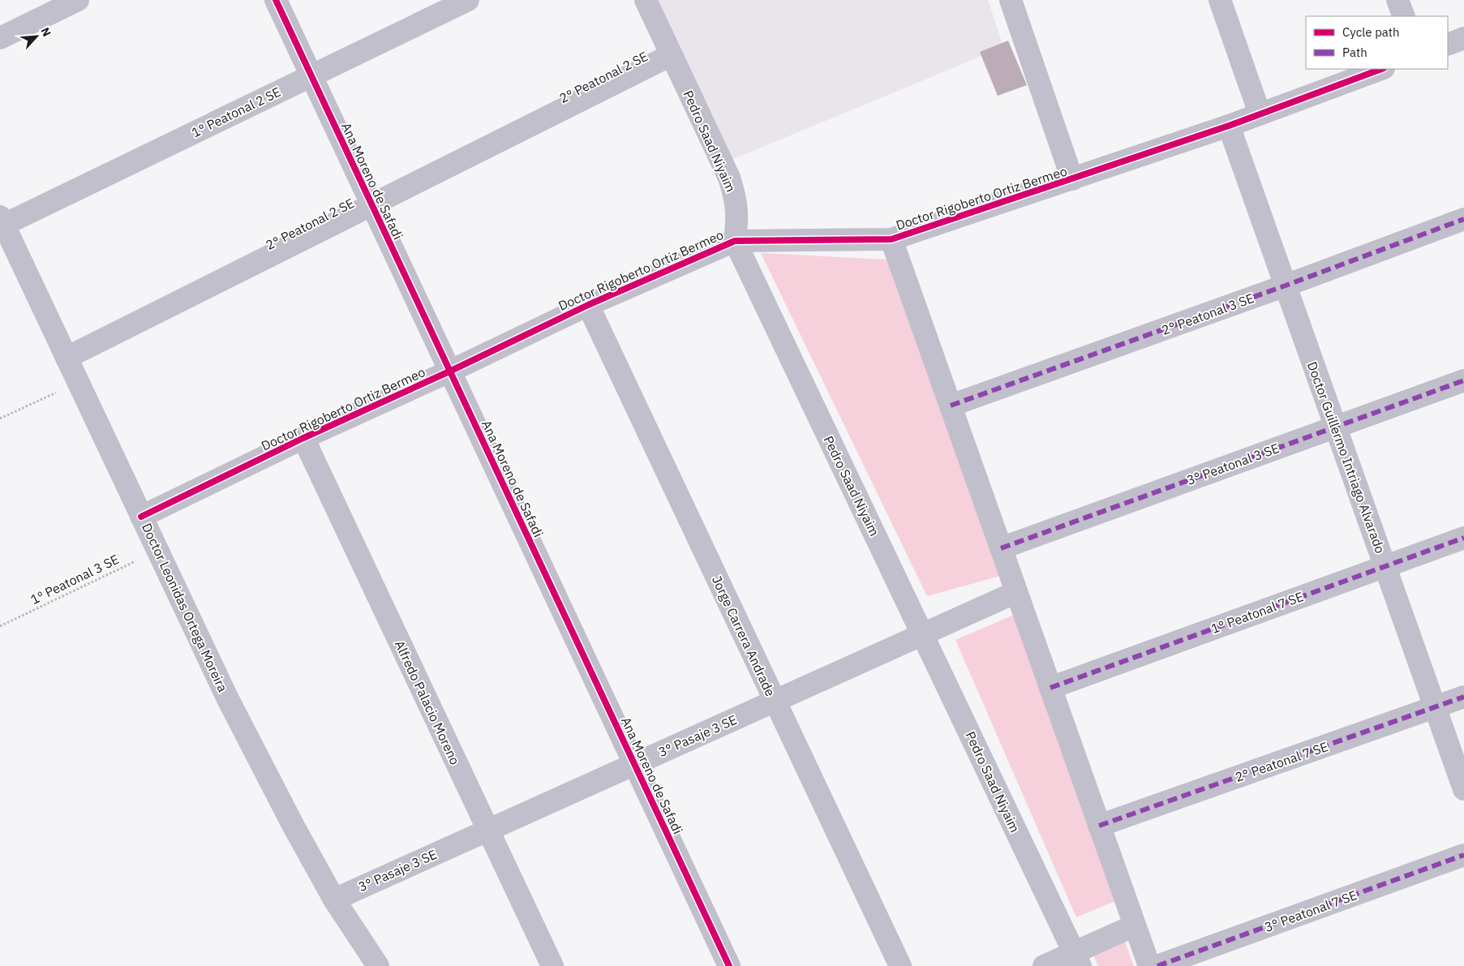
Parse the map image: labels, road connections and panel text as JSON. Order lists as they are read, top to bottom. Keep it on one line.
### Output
{"streets":{"street":["2° Peatonal 2 SE","1° Peatonal 2 SE","Pedro Saad Niyaim","Ana Moreno de Safadi","Doctor Rigoberto Ortiz Bermeo","2° Peatonal 3 SE","Doctor Guillermo Intriago Alvarado","3° Peatonal 3 SE","Doctor Leonidas Ortega Moreira","1° Peatonal 7 SE","Jorge Carrera Andrade","Alfredo Palacio Moreno","3° Pasaje 3 SE","2° Peatonal 7 SE","3° Peatonal 7 SE"],"path":["1º Peatonal 3 SE"]},"crossings":[["2° Peatonal 2 SE","Pedro Saad Niyaim"],["2° Peatonal 2 SE","Ana Moreno de Safadi"],["2° Peatonal 2 SE","Doctor Leonidas Ortega Moreira"],["1° Peatonal 2 SE","Ana Moreno de Safadi"],["1° Peatonal 2 SE","Doctor Leonidas Ortega Moreira"],["Pedro Saad Niyaim","Doctor Rigoberto Ortiz Bermeo"],["Pedro Saad Niyaim","3° Pasaje 3 SE"],["Ana Moreno de Safadi","Doctor Rigoberto Ortiz Bermeo"],["Ana Moreno de Safadi","3° Pasaje 3 SE"],["Doctor Rigoberto Ortiz Bermeo","Doctor Guillermo Intriago Alvarado"],["Doctor Rigoberto Ortiz Bermeo","Doctor Leonidas Ortega Moreira"],["Doctor Rigoberto Ortiz Bermeo","Jorge Carrera Andrade"],["Doctor Rigoberto Ortiz Bermeo","Alfredo Palacio Moreno"],["2° Peatonal 3 SE","Doctor Guillermo Intriago Alvarado"],["Doctor Guillermo Intriago Alvarado","3° Peatonal 3 SE"],["Doctor Guillermo Intriago Alvarado","1° Peatonal 7 SE"],["Doctor Guillermo Intriago Alvarado","2° Peatonal 7 SE"],["1º Peatonal 3 SE","Doctor Leonidas Ortega Moreira"],["Doctor Leonidas Ortega Moreira","3° Pasaje 3 SE"],["Jorge Carrera Andrade","3° Pasaje 3 SE"],["Alfredo Palacio Moreno","3° Pasaje 3 SE"]],"legend":["Cycle path","Path"],"north":"top right"}
